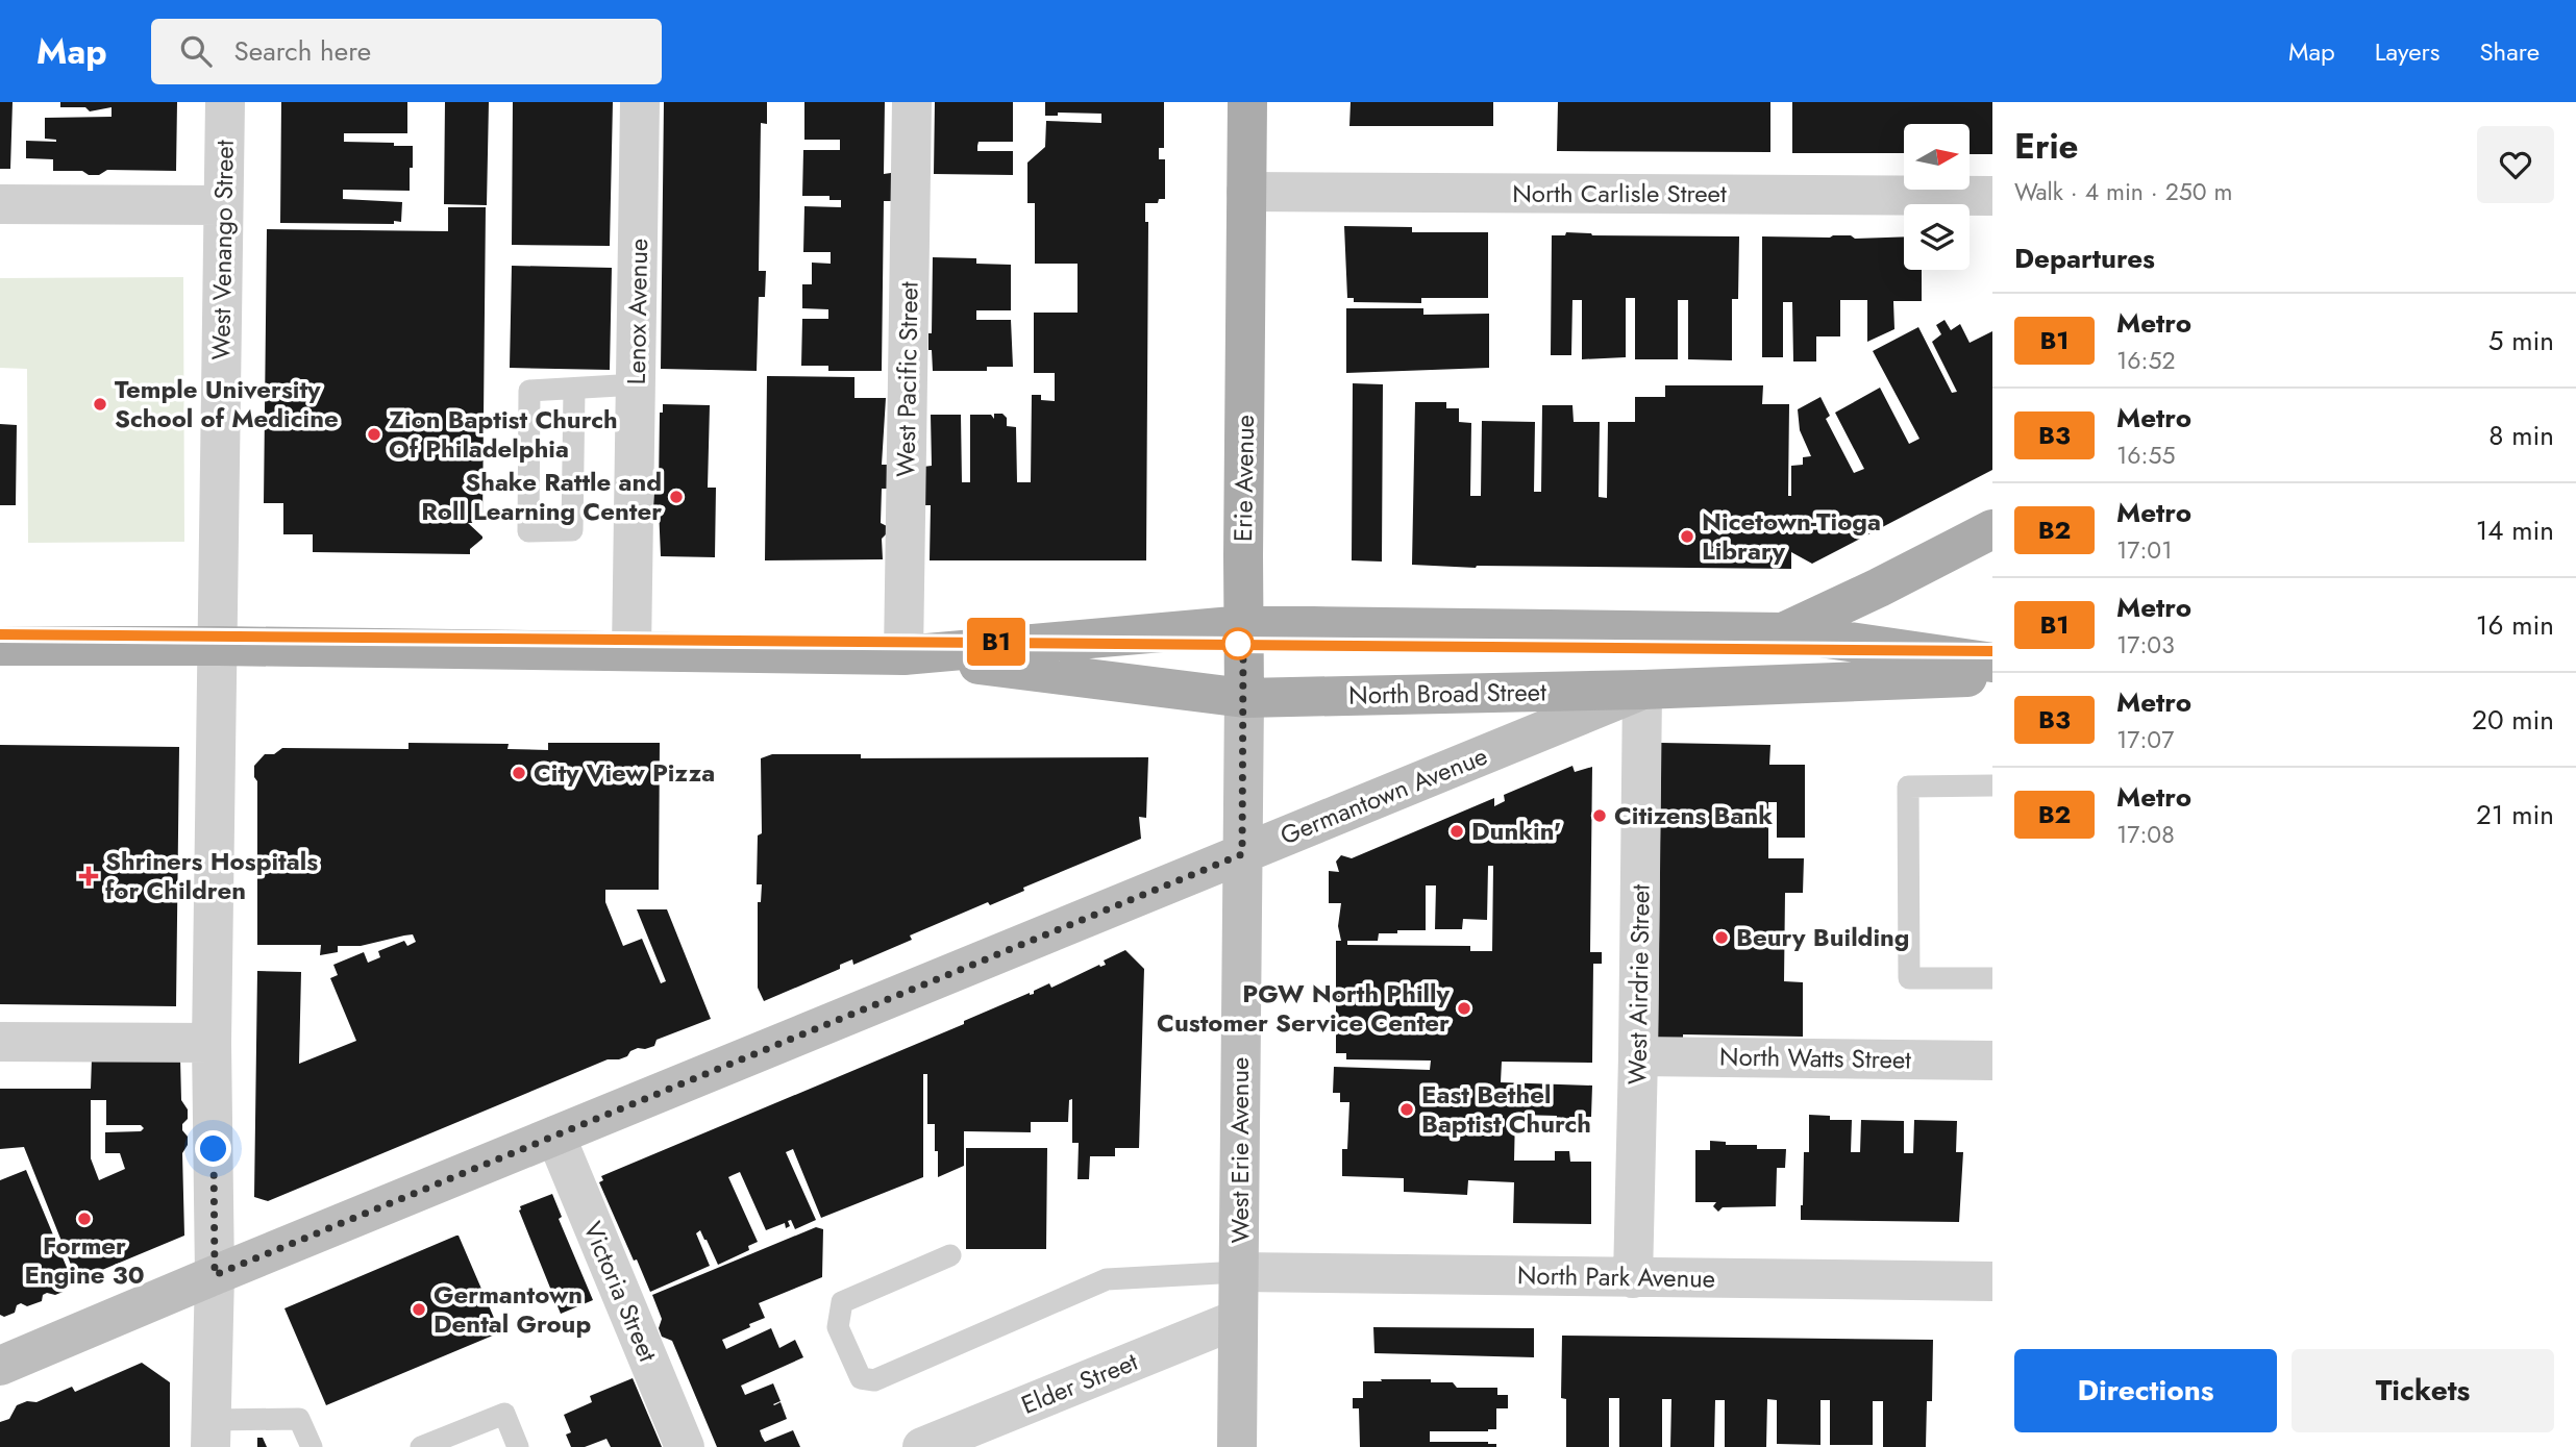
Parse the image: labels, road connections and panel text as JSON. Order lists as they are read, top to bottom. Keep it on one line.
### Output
{"streets":{"main road":["Erie Avenue","North Broad Street","Germantown Avenue"],"street":["North Carlisle Street","West Venango Street","Lenox Avenue","West Pacific Street","West Airdrie Street","North Watts Street","West Erie Avenue","North Park Avenue","Victoria Street","Elder Street"]},"crossings":[["North Carlisle Street","Erie Avenue"],["West Venango Street","North Broad Street"],["West Venango Street","Germantown Avenue"],["Lenox Avenue","North Broad Street"],["West Pacific Street","North Broad Street"],["Erie Avenue","North Broad Street"],["Erie Avenue","Germantown Avenue"],["Erie Avenue","West Erie Avenue"],["North Broad Street","Germantown Avenue"],["North Broad Street","West Airdrie Street"],["Germantown Avenue","West Airdrie Street"],["Germantown Avenue","West Erie Avenue"],["Germantown Avenue","Victoria Street"],["West Airdrie Street","North Watts Street"],["West Airdrie Street","North Park Avenue"],["West Erie Avenue","North Park Avenue"],["West Erie Avenue","Elder Street"]],"places":{"other":["Temple University School of Medicine","Zion Baptist Church Of Philadelphia","Shake Rattle and Roll Learning Center","Nicetown-Tioga Library","City View Pizza","Citizens Bank","Dunkin'","Beury Building","PGW North Philly Customer Service Center","East Bethel Baptist Church","Former Engine 30","Germantown Dental Group"],"health":["Shriners Hospitals for Children"]},"lines":["metro line B1"],"north":"right","page":{"header":"Map","search":"Search here","nav":["Map","Layers","Share"],"on_map":"B1","heading":[["Erie","Walk · 4 min · 250 m"],"Departures"],"list":[{"mark":"B1","name":"Metro","note":"16:52","value":"5 min"},{"mark":"B3","name":"Metro","note":"16:55","value":"8 min"},{"mark":"B2","name":"Metro","note":"17:01","value":"14 min"},{"mark":"B1","name":"Metro","note":"17:03","value":"16 min"},{"mark":"B3","name":"Metro","note":"17:07","value":"20 min"},{"mark":"B2","name":"Metro","note":"17:08","value":"21 min"}],"buttons":["Directions","Tickets"]}}
